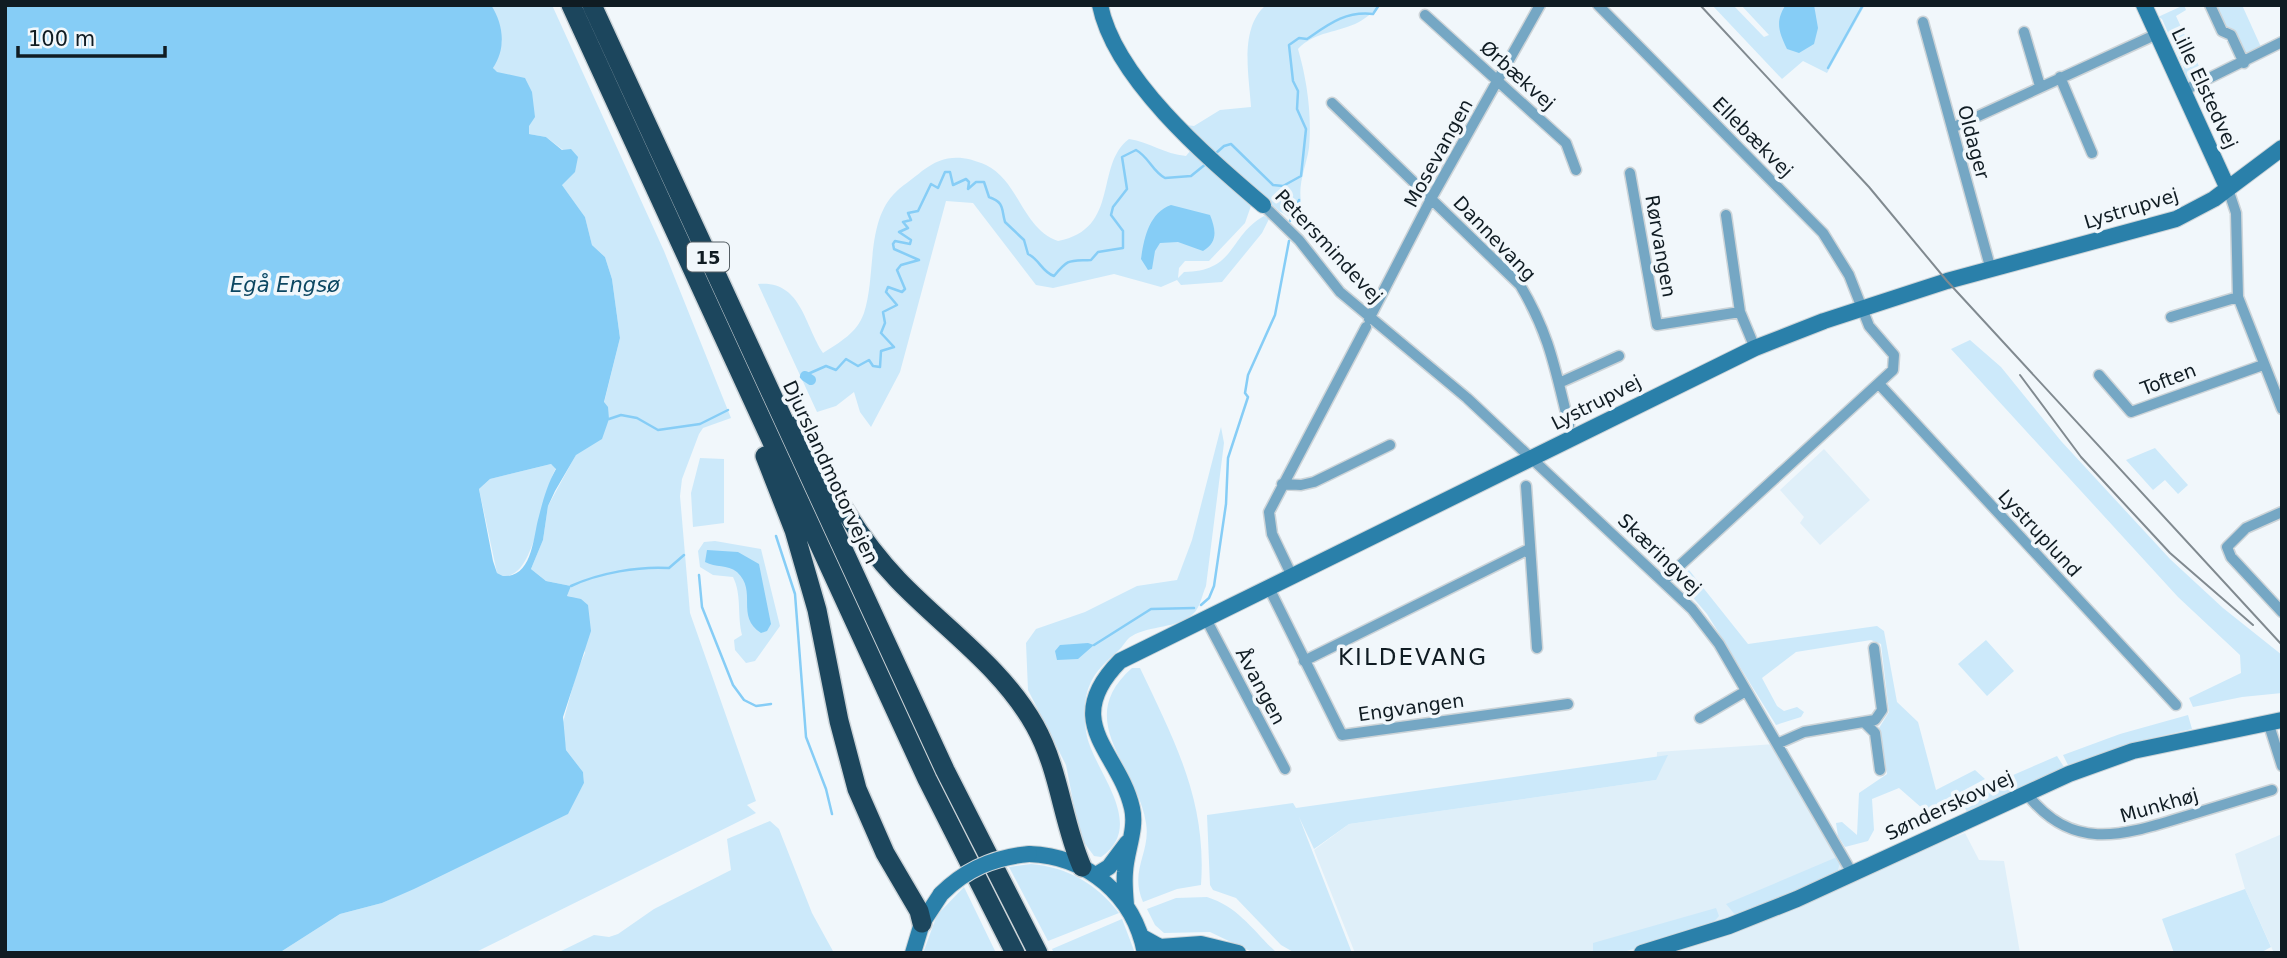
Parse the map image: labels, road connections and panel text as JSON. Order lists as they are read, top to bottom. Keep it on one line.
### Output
{"streets":{"highway":["15","Djurslandmotorvejen"],"street":["Ørbækvej","Lille Elstedvej","Ellebækvej","Oldager","Mosevangen","Lystrupvej","Dannevang","Petersmindevej","Rørvangen","Toften","Lystruplund","Skæringvej","Åvangen","Engvangen","Sønderskovvej","Munkhøj"]},"crossings":[["Ørbækvej","Mosevangen"],["Lille Elstedvej","Lystrupvej"],["Ellebækvej","Lystrupvej"],["Oldager","Lystrupvej"],["Mosevangen","Lystrupvej"],["Mosevangen","Dannevang"],["Mosevangen","Petersmindevej"],["Lystrupvej","Petersmindevej"],["Lystrupvej","Skæringvej"],["Lystrupvej","Åvangen"],["Lystrupvej","Engvangen"],["Petersmindevej","Skæringvej"],["Skæringvej","Sønderskovvej"],["Sønderskovvej","Munkhøj"]],"districts":["KILDEVANG"],"water":["Egå Engsø"],"scale_bar":"100 m"}
